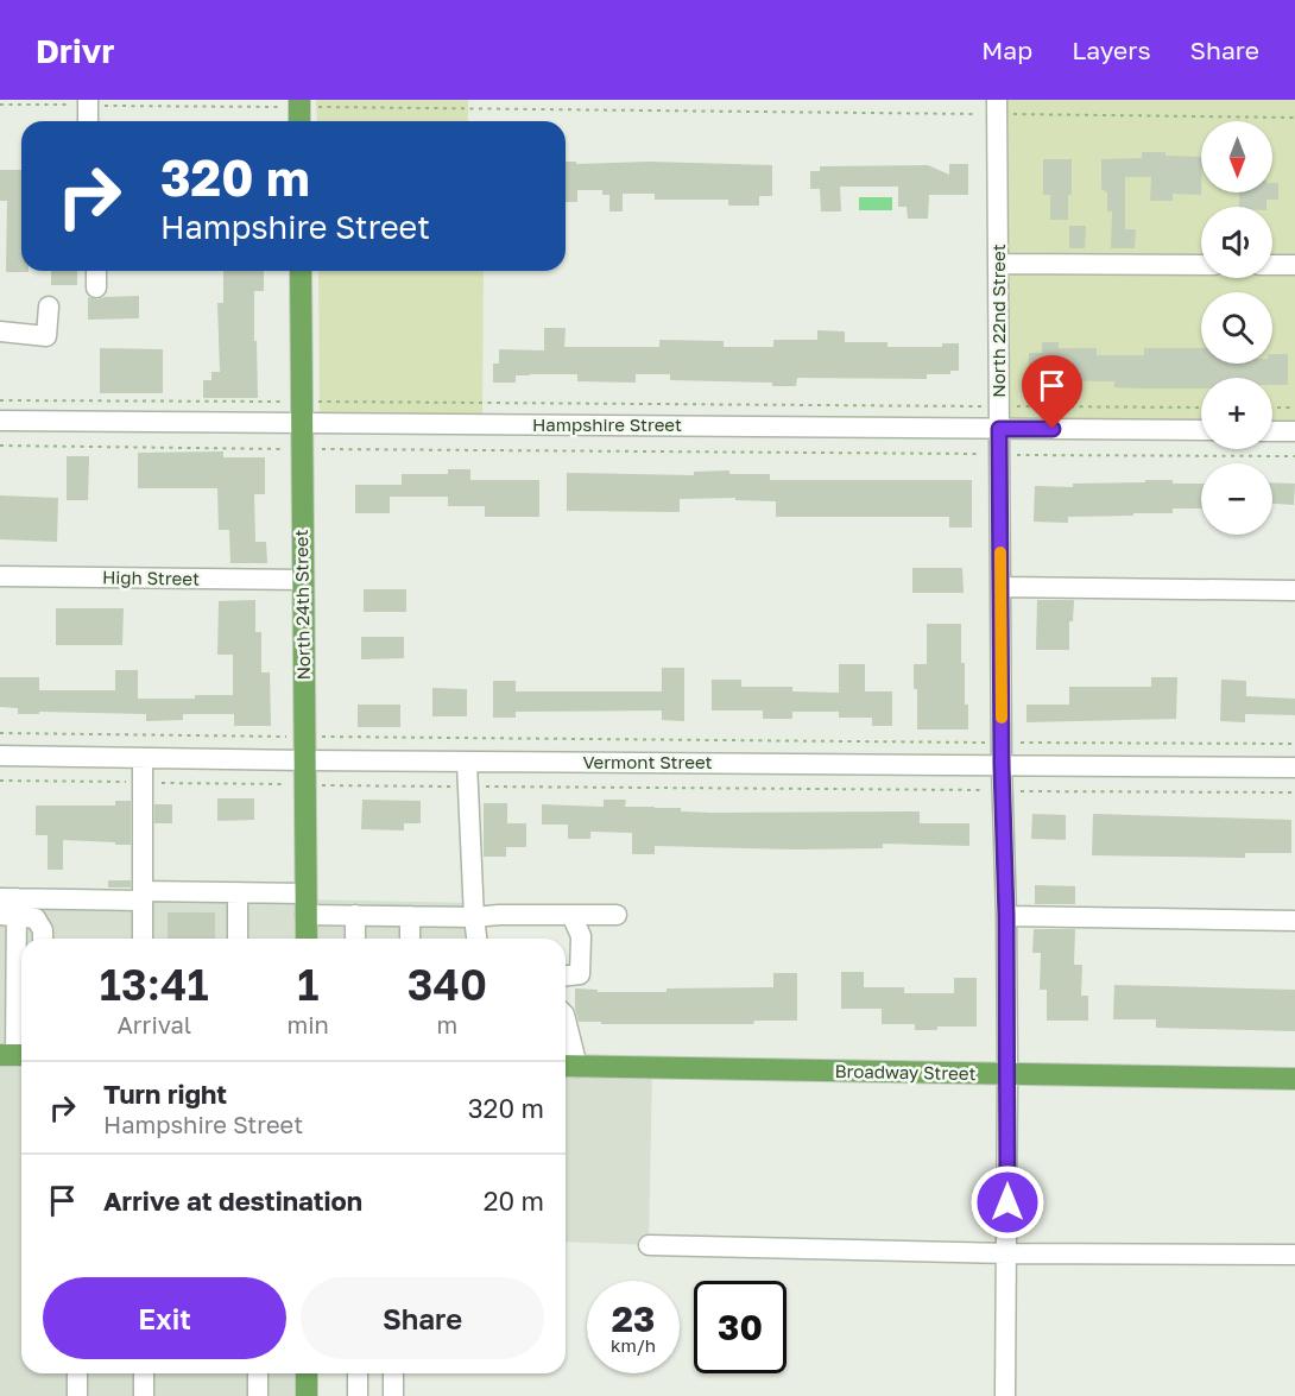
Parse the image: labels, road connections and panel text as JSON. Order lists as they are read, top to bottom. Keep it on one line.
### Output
{"streets":{"main road":["North 24th Street","Broadway Street"],"street":["North 22nd Street","Hampshire Street","High Street","Vermont Street"]},"crossings":[["North 22nd Street","Hampshire Street"],["North 22nd Street","Vermont Street"],["North 22nd Street","Broadway Street"],["Hampshire Street","North 24th Street"],["High Street","North 24th Street"],["North 24th Street","Vermont Street"]],"north":"bottom","page":{"header":"Drivr","nav":["Map","Layers","Share"],"map_buttons":["+","−"],"turn":["320 m","Hampshire Street"],"eta":["13:41","Arrival","1","min","340","m"],"list":[{"name":"Turn right","note":"Hampshire Street","value":"320 m"},{"name":"Arrive at destination","value":"20 m"}],"buttons":["Exit","Share"],"speed":"23 km/h","limit":"30"}}
